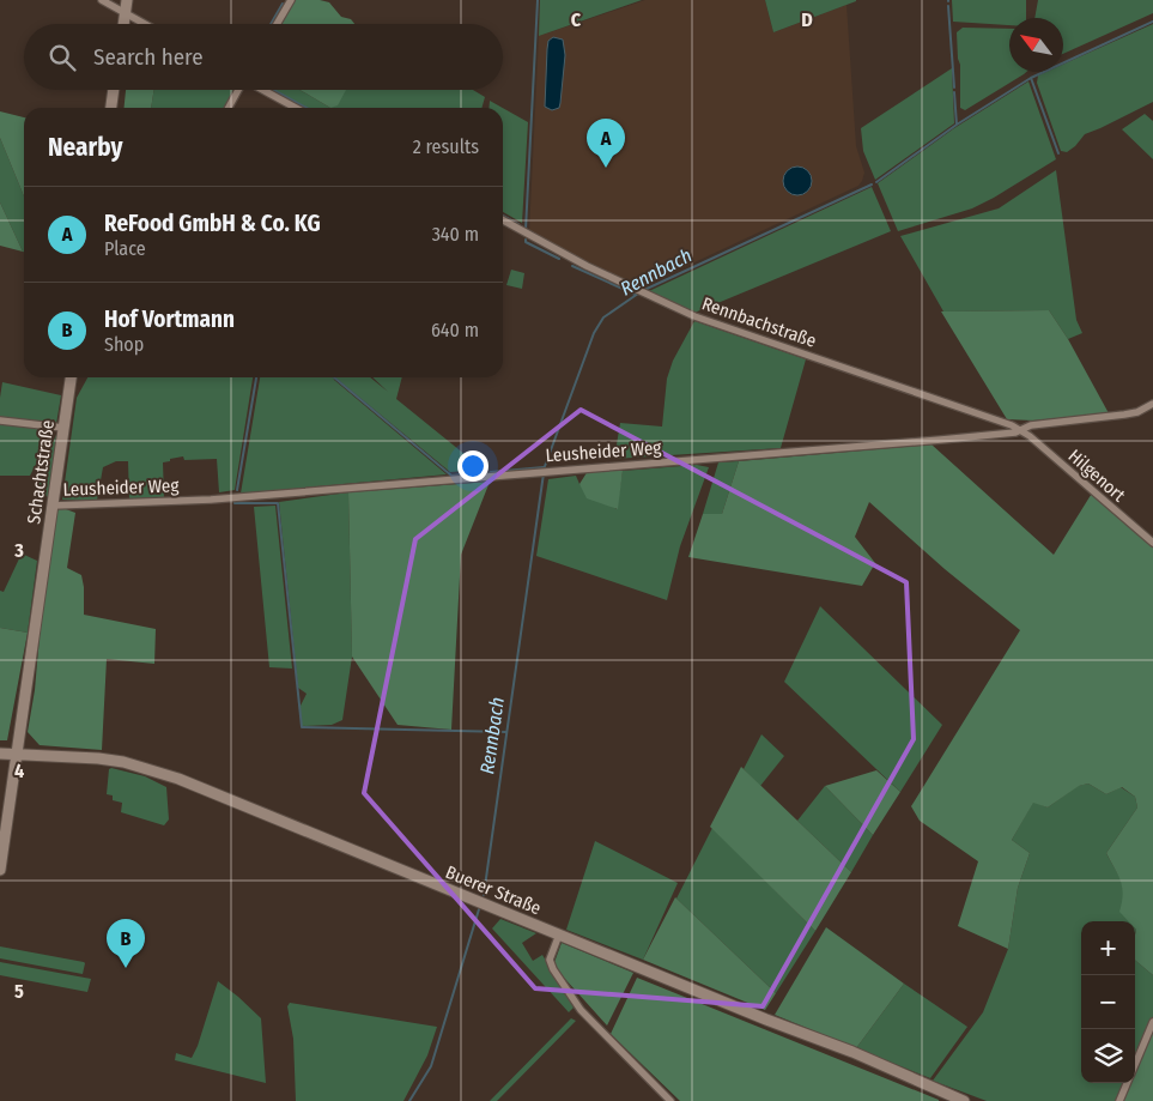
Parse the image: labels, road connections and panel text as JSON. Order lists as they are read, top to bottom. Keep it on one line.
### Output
{"streets":{"main road":["Schachtstraße","Buerer Straße"],"street":["Rennbachstraße","Leusheider Weg","Hilgenort"]},"crossings":[["Rennbachstraße","Leusheider Weg"],["Rennbachstraße","Hilgenort"],["Leusheider Weg","Schachtstraße"],["Leusheider Weg","Hilgenort"],["Schachtstraße","Buerer Straße"]],"water":["Rennbach"],"north":"top left","page":{"search":"Search here","heading":["Nearby","2 results"],"pins":["A","B"],"list":[{"mark":"A","name":"ReFood GmbH & Co. KG","note":"Place","value":"340 m"},{"mark":"B","name":"Hof Vortmann","note":"Shop","value":"640 m"}],"map_buttons":["+","−"]},"grid":{"columns":["C","D"],"rows":["3","4","5"]}}
